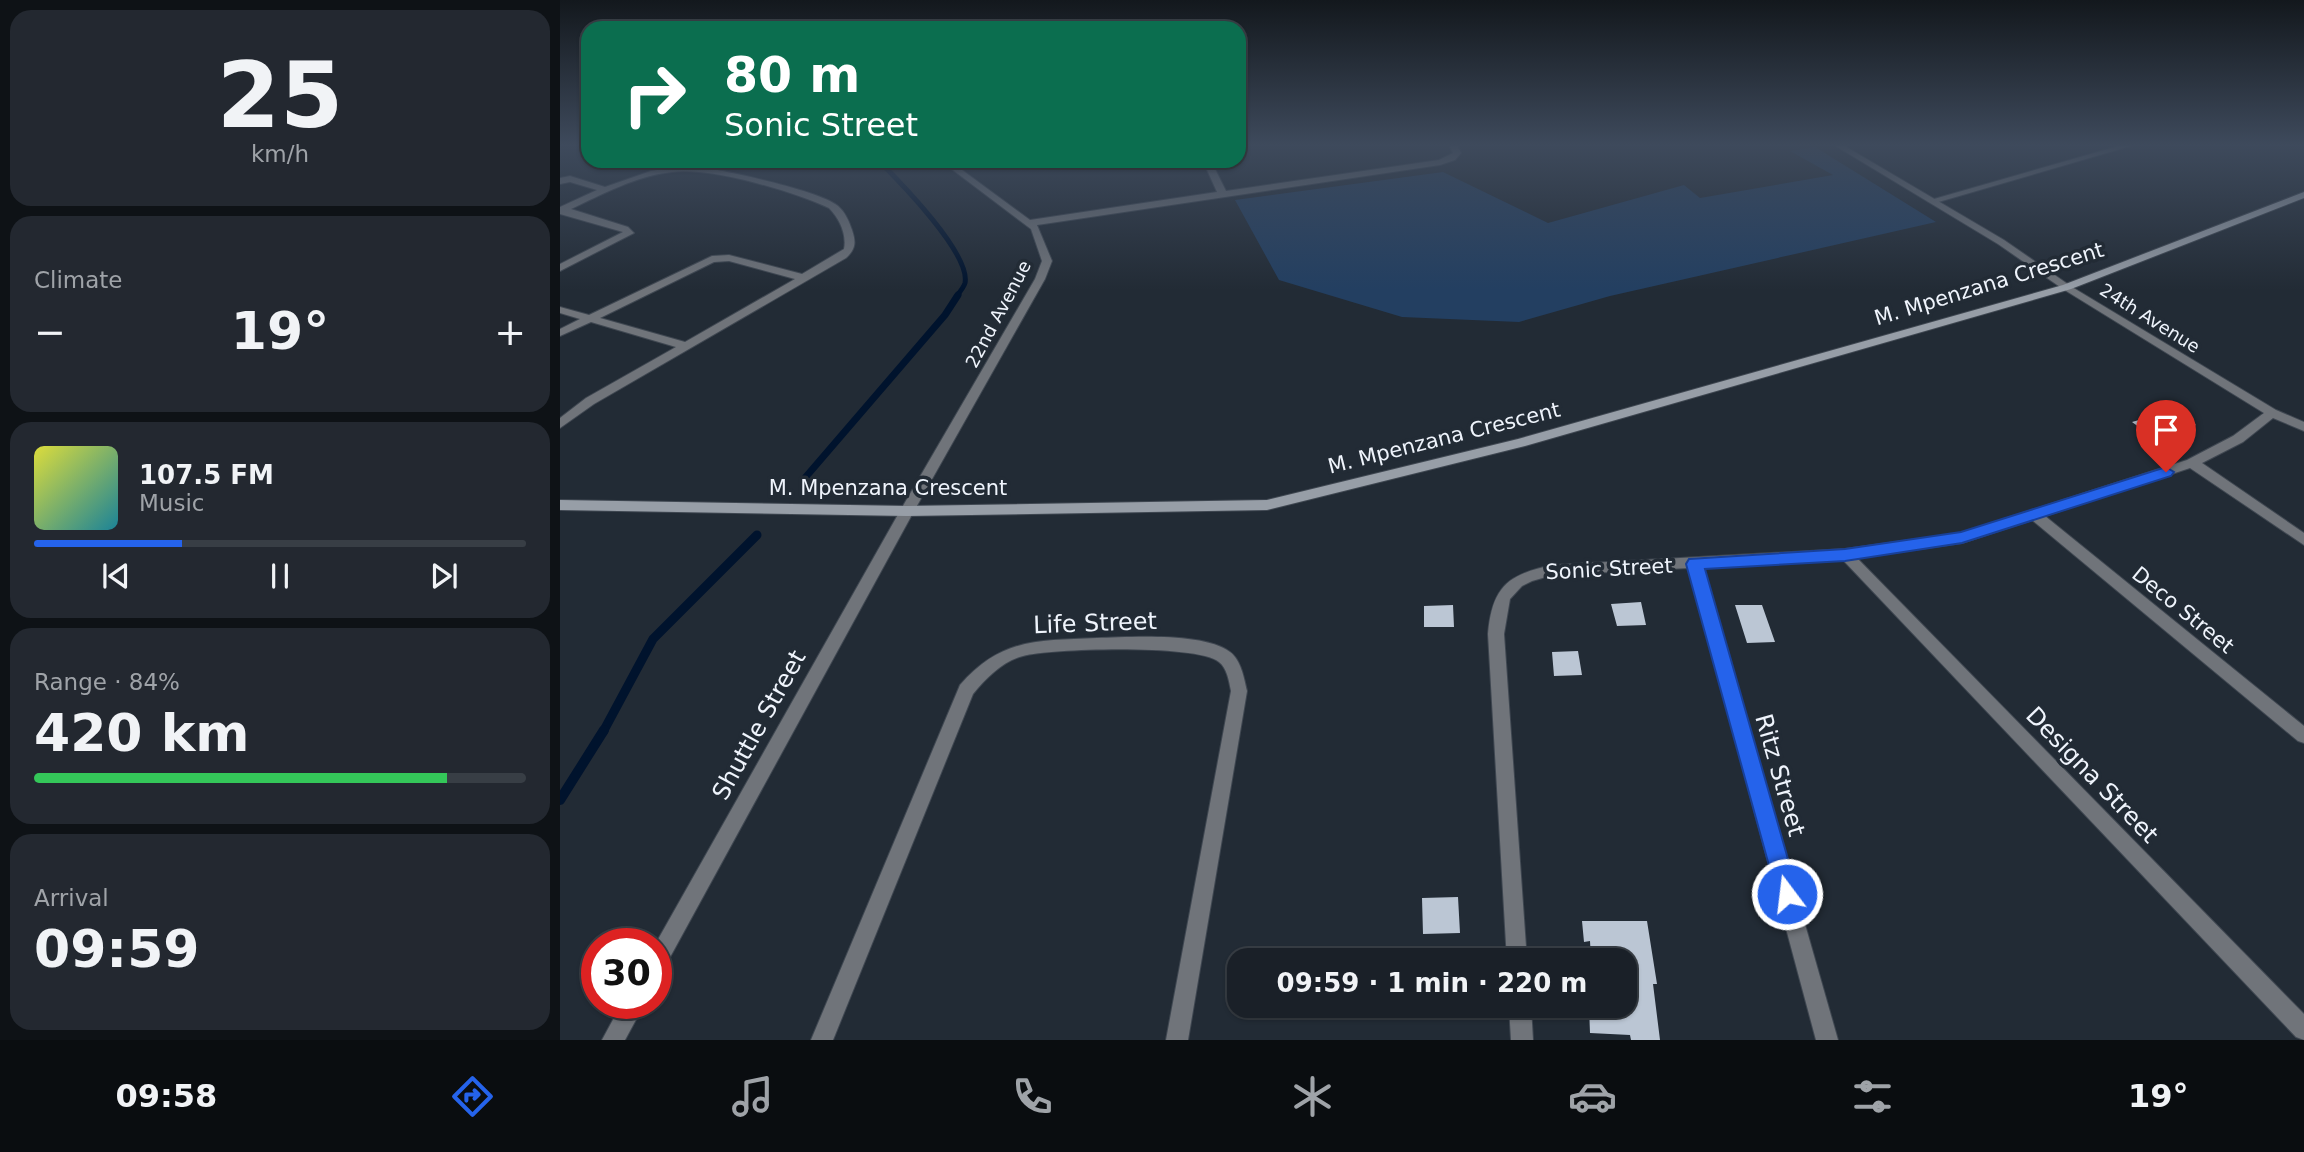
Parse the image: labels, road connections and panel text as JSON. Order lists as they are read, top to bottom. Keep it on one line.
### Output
{"streets":{"main road":["M. Mpenzana Crescent"],"street":["22nd Avenue","24th Avenue","Sonic Street","Deco Street","Life Street","Shuttle Street","Ritz Street","Designa Street"]},"crossings":[["M. Mpenzana Crescent","22nd Avenue"],["M. Mpenzana Crescent","24th Avenue"],["M. Mpenzana Crescent","Shuttle Street"],["22nd Avenue","Shuttle Street"],["24th Avenue","Sonic Street"],["Sonic Street","Deco Street"],["Sonic Street","Ritz Street"],["Sonic Street","Designa Street"]],"page":{"tile":[["25","km/h"],"Climate",["Range · 84%","420 km"],["Arrival","09:59"]],"turn":["80 m","Sonic Street"],"heat":["−","19°","+"],"song":["107.5 FM","Music"],"limit":"30","trip":"09:59 · 1 min · 220 m","tabs":["09:58","19°"]}}
